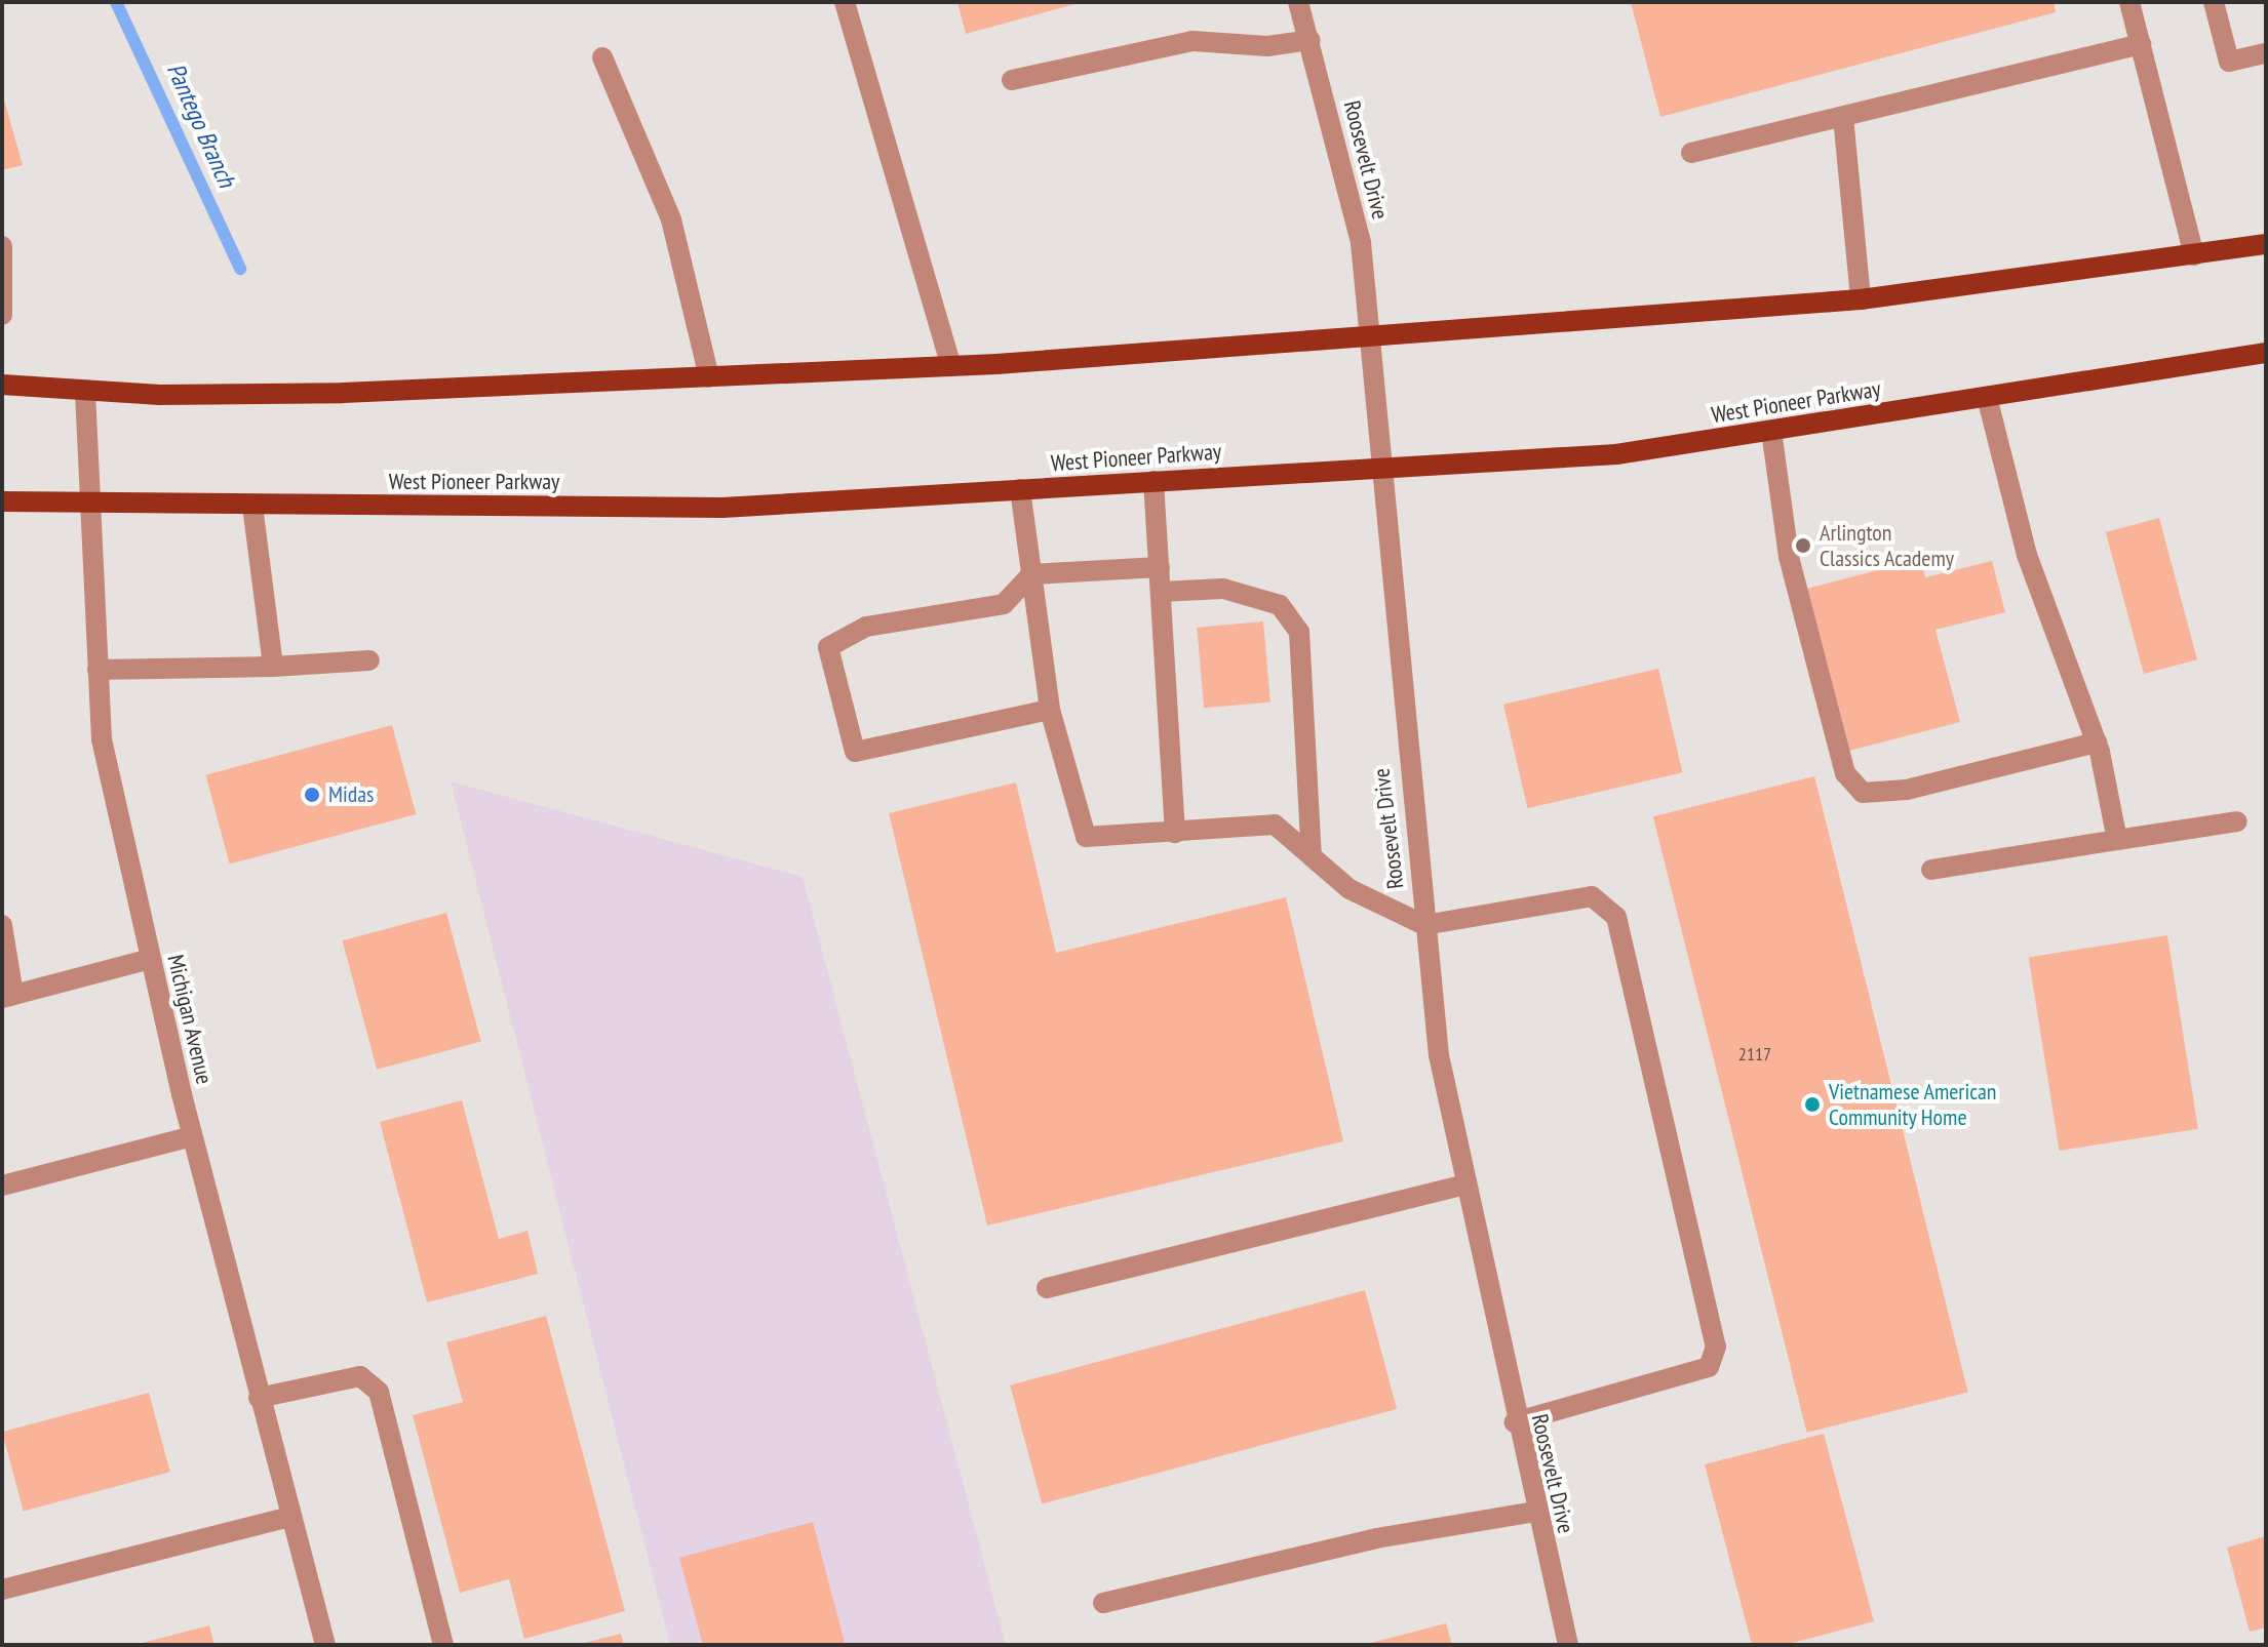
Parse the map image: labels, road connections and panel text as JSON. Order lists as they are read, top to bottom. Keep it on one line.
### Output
{"streets":{"main road":["West Pioneer Parkway"],"street":["Roosevelt Drive","Michigan Avenue"]},"crossings":[["Roosevelt Drive","West Pioneer Parkway"],["West Pioneer Parkway","Michigan Avenue"]],"water":["Pantego Branch"],"places":["Arlington Classics Academy","Midas","Vietnamese American Community Home"],"house_numbers":["2117"]}
